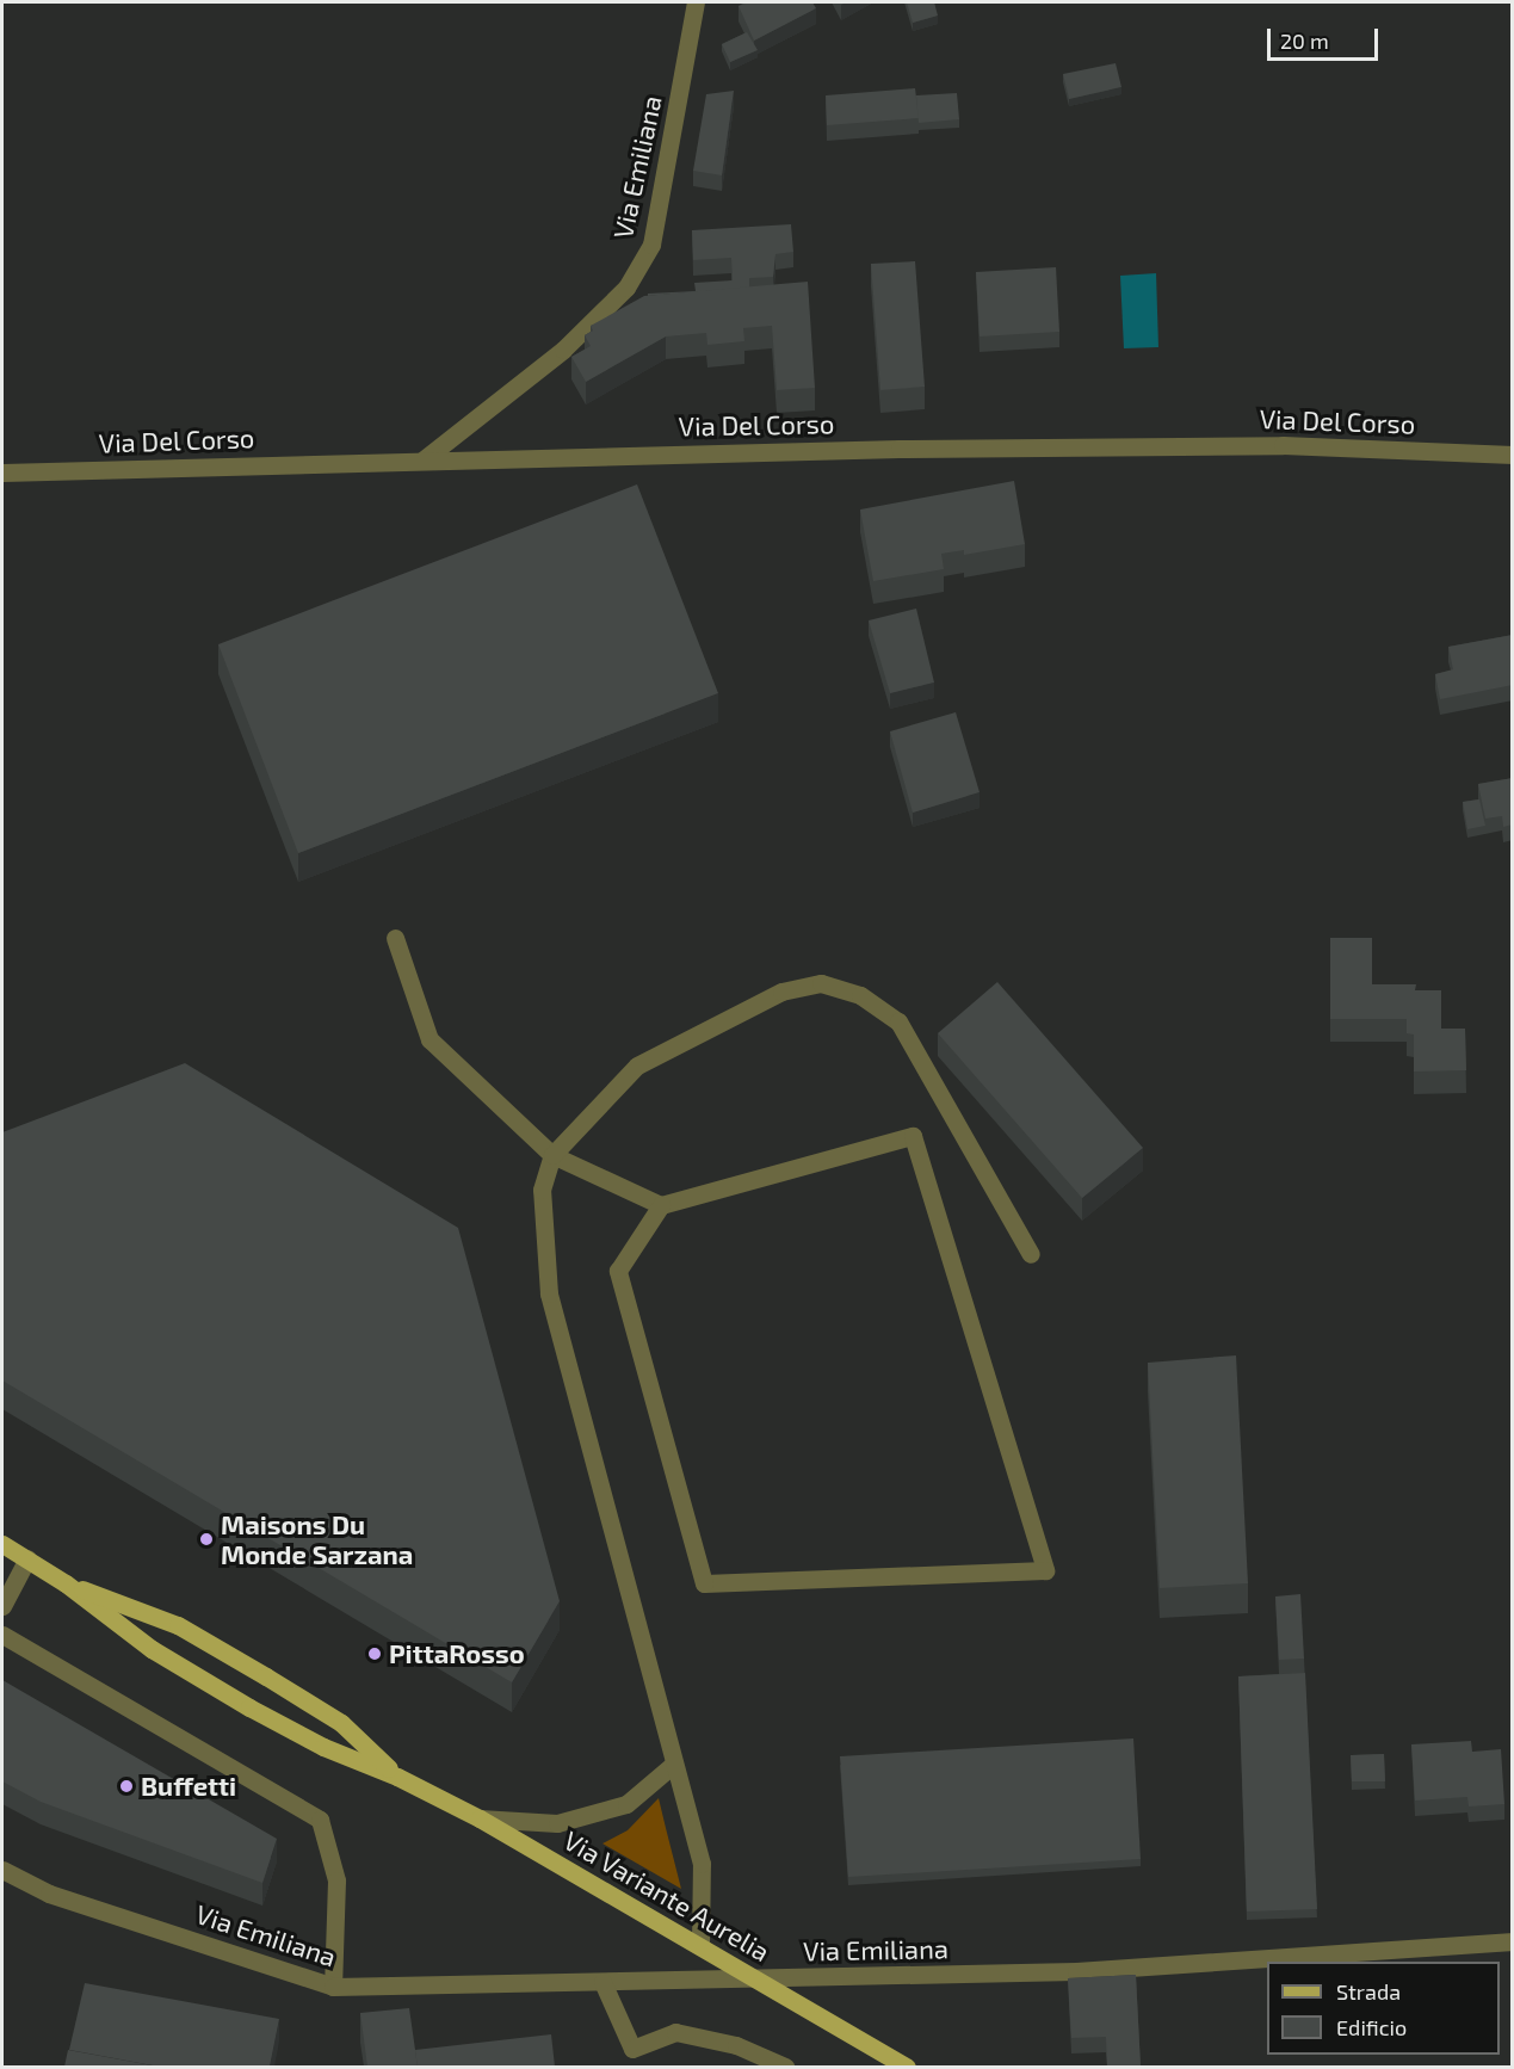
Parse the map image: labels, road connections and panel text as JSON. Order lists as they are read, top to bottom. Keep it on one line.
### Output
{"streets":{"main road":["Via Variante Aurelia"],"street":["Via Emiliana","Via Del Corso"]},"crossings":[["Via Emiliana","Via Del Corso"]],"places":["Maisons Du Monde Sarzana","PittaRosso","Buffetti"],"legend":["Strada","Edificio"],"scale_bar":"20 m"}
